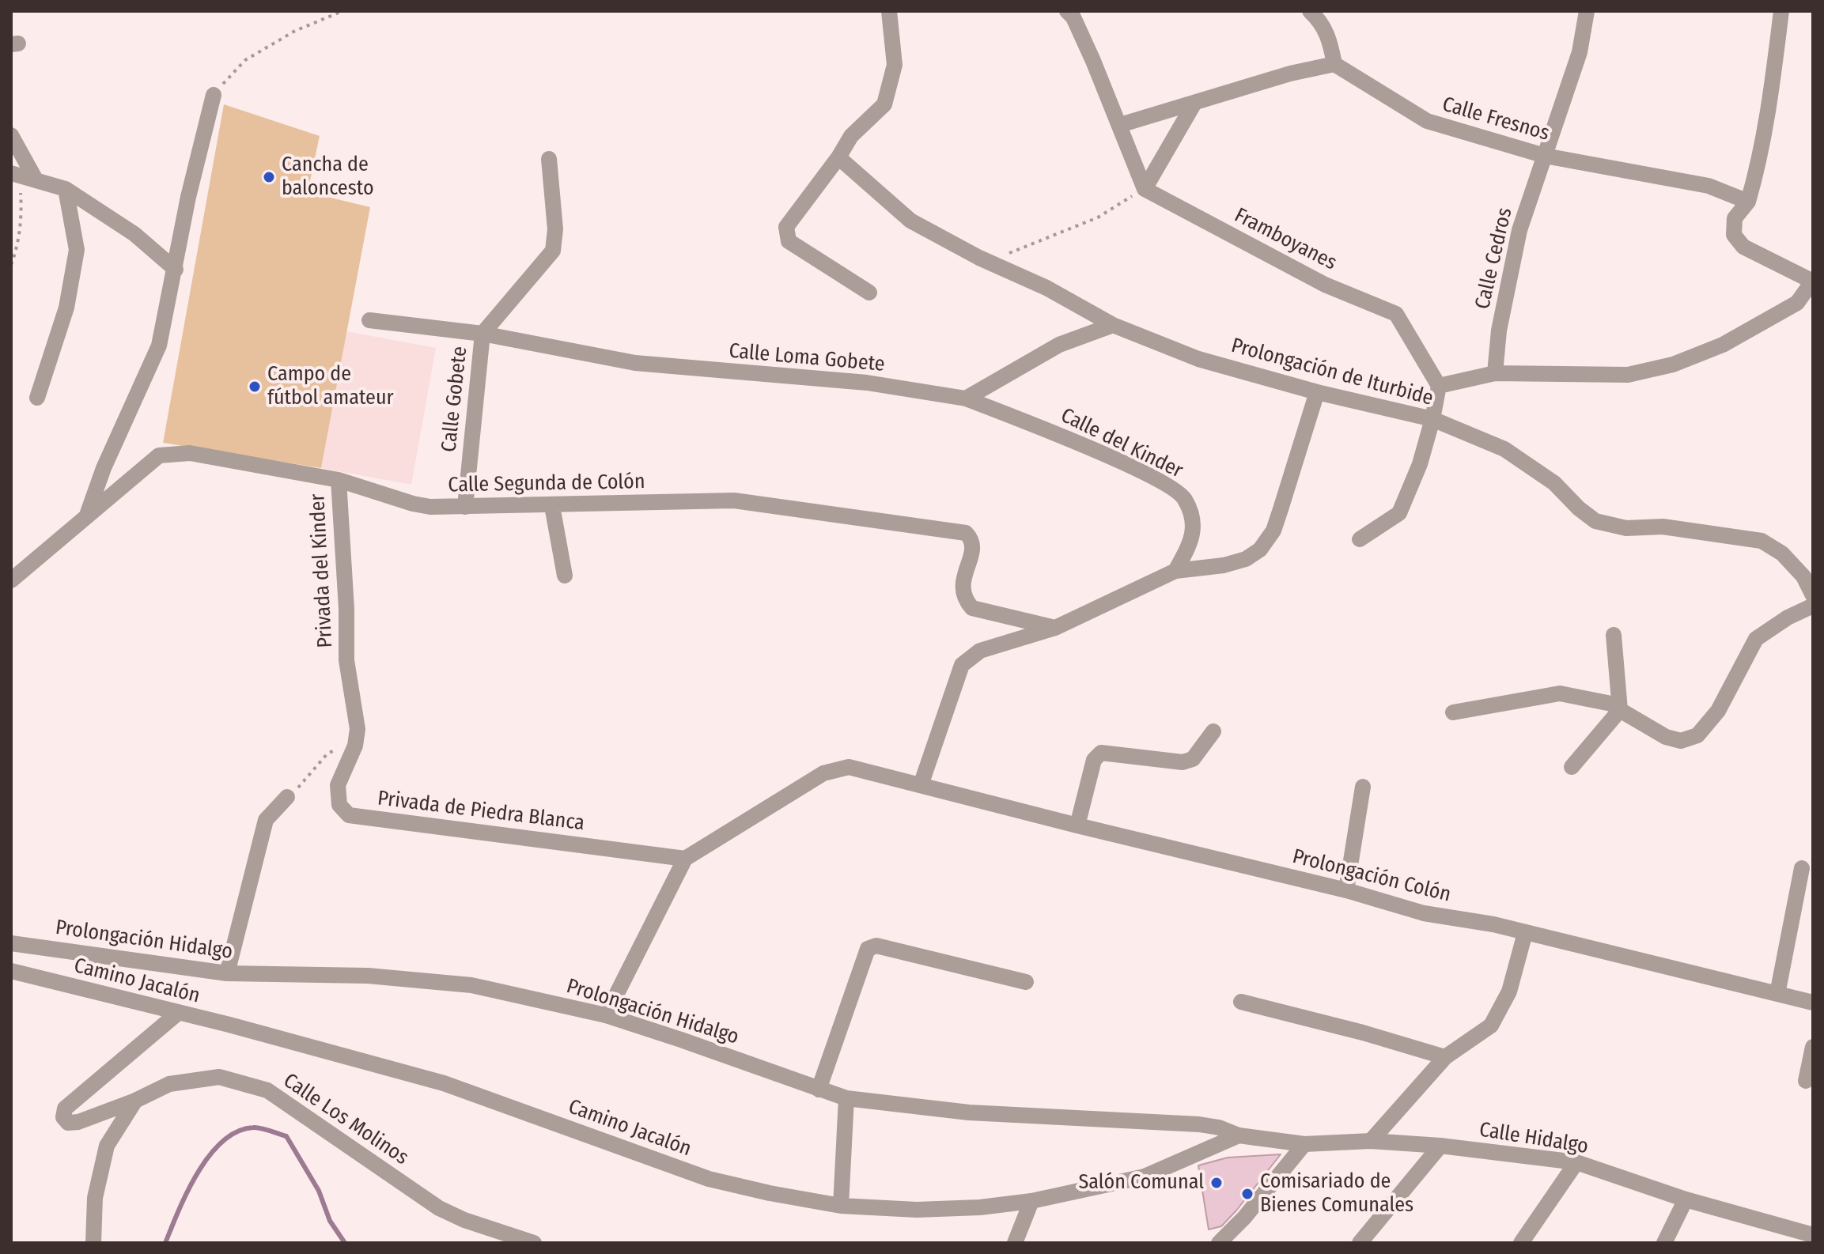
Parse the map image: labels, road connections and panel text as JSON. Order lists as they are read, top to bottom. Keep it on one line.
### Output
{"streets":{"street":["Calle Fresnos","Framboyanes","Calle Cedros","Calle Loma Gobete","Prolongación de Iturbide","Calle Gobete","Calle del Kinder","Calle Segunda de Colón","Privada del Kinder","Privada de Piedra Blanca","Prolongación Colón","Prolongación Hidalgo","Camino Jacalón","Calle Los Molinos","Calle Hidalgo"]},"crossings":[["Calle Fresnos","Calle Cedros"],["Calle Loma Gobete","Calle Gobete"],["Calle Loma Gobete","Calle del Kinder"],["Calle Gobete","Calle Segunda de Colón"],["Calle Segunda de Colón","Privada del Kinder"],["Privada del Kinder","Privada de Piedra Blanca"],["Privada de Piedra Blanca","Prolongación Colón"],["Prolongación Hidalgo","Camino Jacalón"],["Prolongación Hidalgo","Calle Hidalgo"],["Camino Jacalón","Calle Los Molinos"],["Camino Jacalón","Calle Hidalgo"]],"places":["Cancha de baloncesto","Campo de fútbol amateur","Salón Comunal","Comisariado de Bienes Comunales"]}
